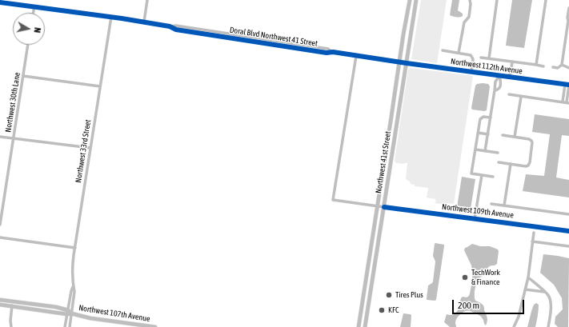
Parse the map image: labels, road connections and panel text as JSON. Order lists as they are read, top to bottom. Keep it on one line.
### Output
{"streets":{"main road":["Northwest 41st Street","Northwest 107th Avenue"],"street":["Doral Blvd Northwest 41 Street","Northwest 112th Avenue","Northwest 30th Lane","Northwest 33rd Street","Northwest 109th Avenue"]},"crossings":[["Doral Blvd Northwest 41 Street","Northwest 112th Avenue"],["Doral Blvd Northwest 41 Street","Northwest 41st Street"],["Doral Blvd Northwest 41 Street","Northwest 109th Avenue"],["Northwest 112th Avenue","Northwest 41st Street"],["Northwest 33rd Street","Northwest 107th Avenue"],["Northwest 41st Street","Northwest 109th Avenue"]],"places":["TechWork & Finance","Tires Plus","KFC"],"scale_bar":"200 m","north":"right"}
